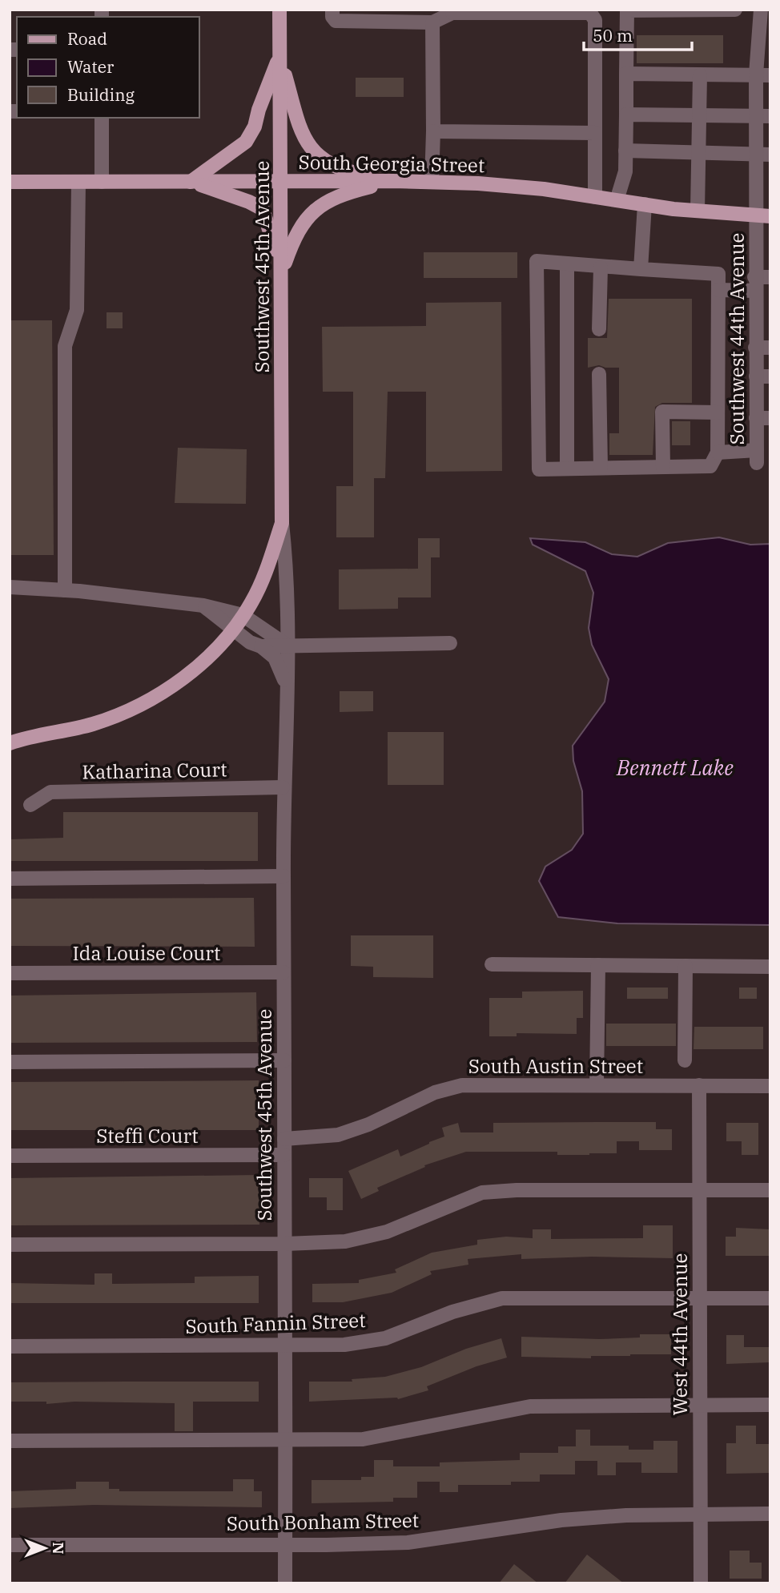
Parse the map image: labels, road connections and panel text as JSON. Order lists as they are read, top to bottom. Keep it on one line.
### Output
{"streets":{"main road":["South Georgia Street","Southwest 45th Avenue"],"street":["Southwest 44th Avenue","Katharina Court","Ida Louise Court","South Austin Street","Steffi Court","South Fannin Street","West 44th Avenue","South Bonham Street"]},"crossings":[["South Georgia Street","Southwest 45th Avenue"],["South Georgia Street","Southwest 44th Avenue"],["Southwest 45th Avenue","Katharina Court"],["Southwest 45th Avenue","Ida Louise Court"],["Southwest 45th Avenue","South Austin Street"],["Southwest 45th Avenue","Steffi Court"],["Southwest 45th Avenue","South Fannin Street"],["Southwest 45th Avenue","South Bonham Street"],["South Austin Street","West 44th Avenue"],["South Fannin Street","West 44th Avenue"],["West 44th Avenue","South Bonham Street"]],"water":["Bennett Lake"],"legend":["Road","Water","Building"],"scale_bar":"50 m","north":"right"}
